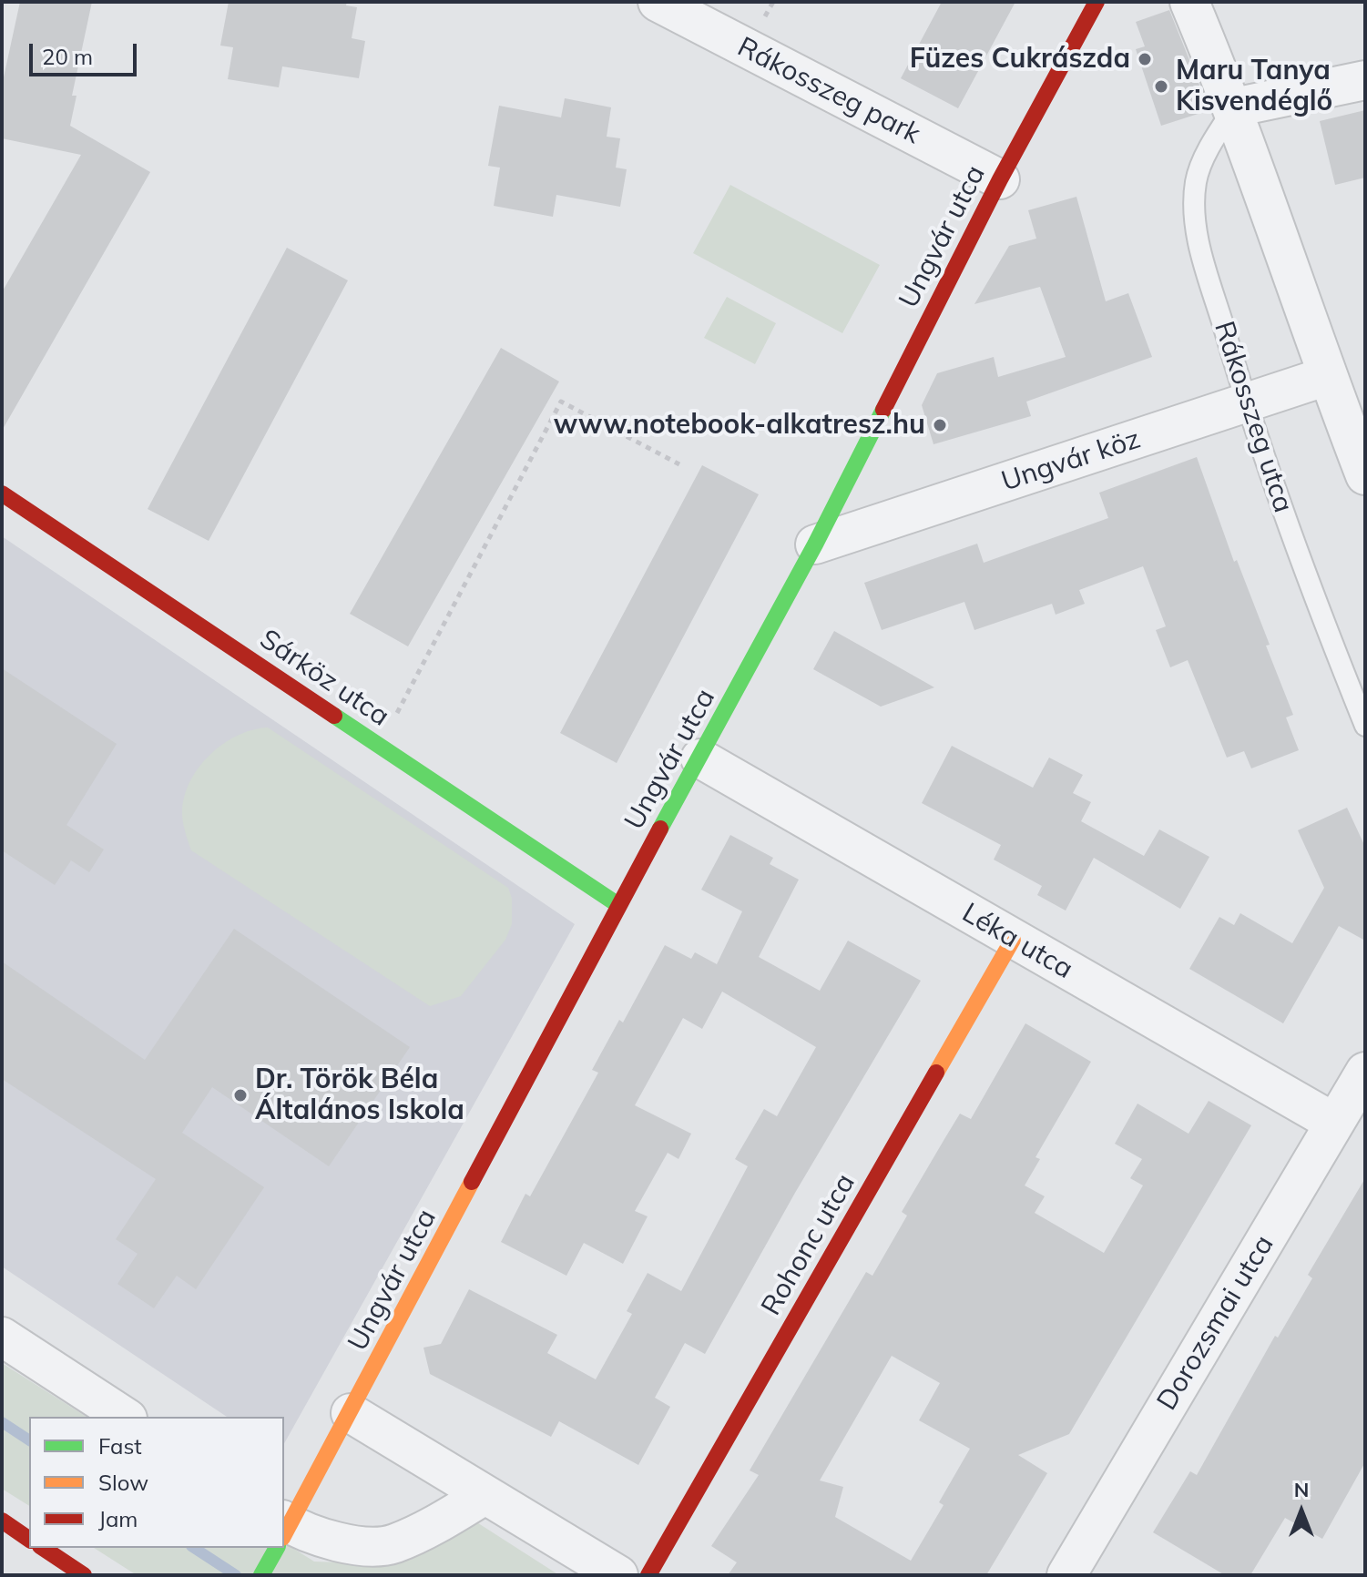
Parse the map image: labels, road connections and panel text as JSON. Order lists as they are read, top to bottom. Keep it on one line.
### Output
{"streets":{"street":["Rákosszeg park","Ungvár utca","Ungvár köz","Sárköz utca","Léka utca","Rohonc utca","Dorozsmai utca"],"lane":["Rákosszeg utca"]},"crossings":[["Rákosszeg park","Ungvár utca"],["Ungvár utca","Ungvár köz"],["Ungvár utca","Sárköz utca"],["Ungvár utca","Léka utca"],["Rákosszeg utca","Ungvár köz"],["Léka utca","Rohonc utca"],["Léka utca","Dorozsmai utca"]],"places":["Füzes Cukrászda","Maru Tanya Kisvendéglő","www.notebook-alkatresz.hu","Dr. Török Béla Általános Iskola"],"legend":["Fast","Slow","Jam"],"scale_bar":"20 m","north":"top"}
